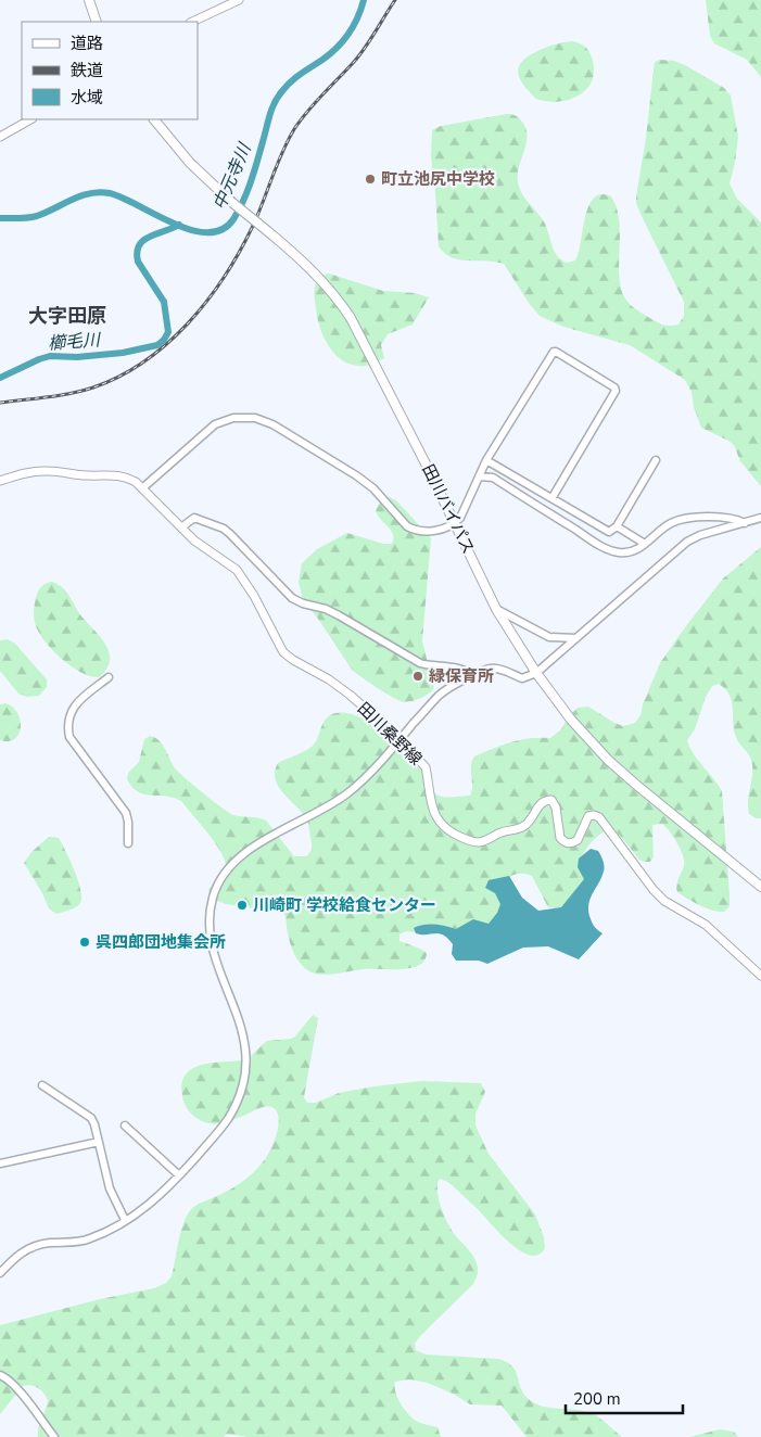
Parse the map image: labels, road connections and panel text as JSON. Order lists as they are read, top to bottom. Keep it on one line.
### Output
{"streets":{"highway":["田川バイパス"],"main road":["田川桑野線"]},"districts":["大字田原"],"water":["中元寺川","櫛毛川"],"places":["町立池尻中学校","緑保育所","川崎町 学校給食センター","呉四郎団地集会所"],"legend":["道路","鉄道","水域"],"scale_bar":"200 m"}
